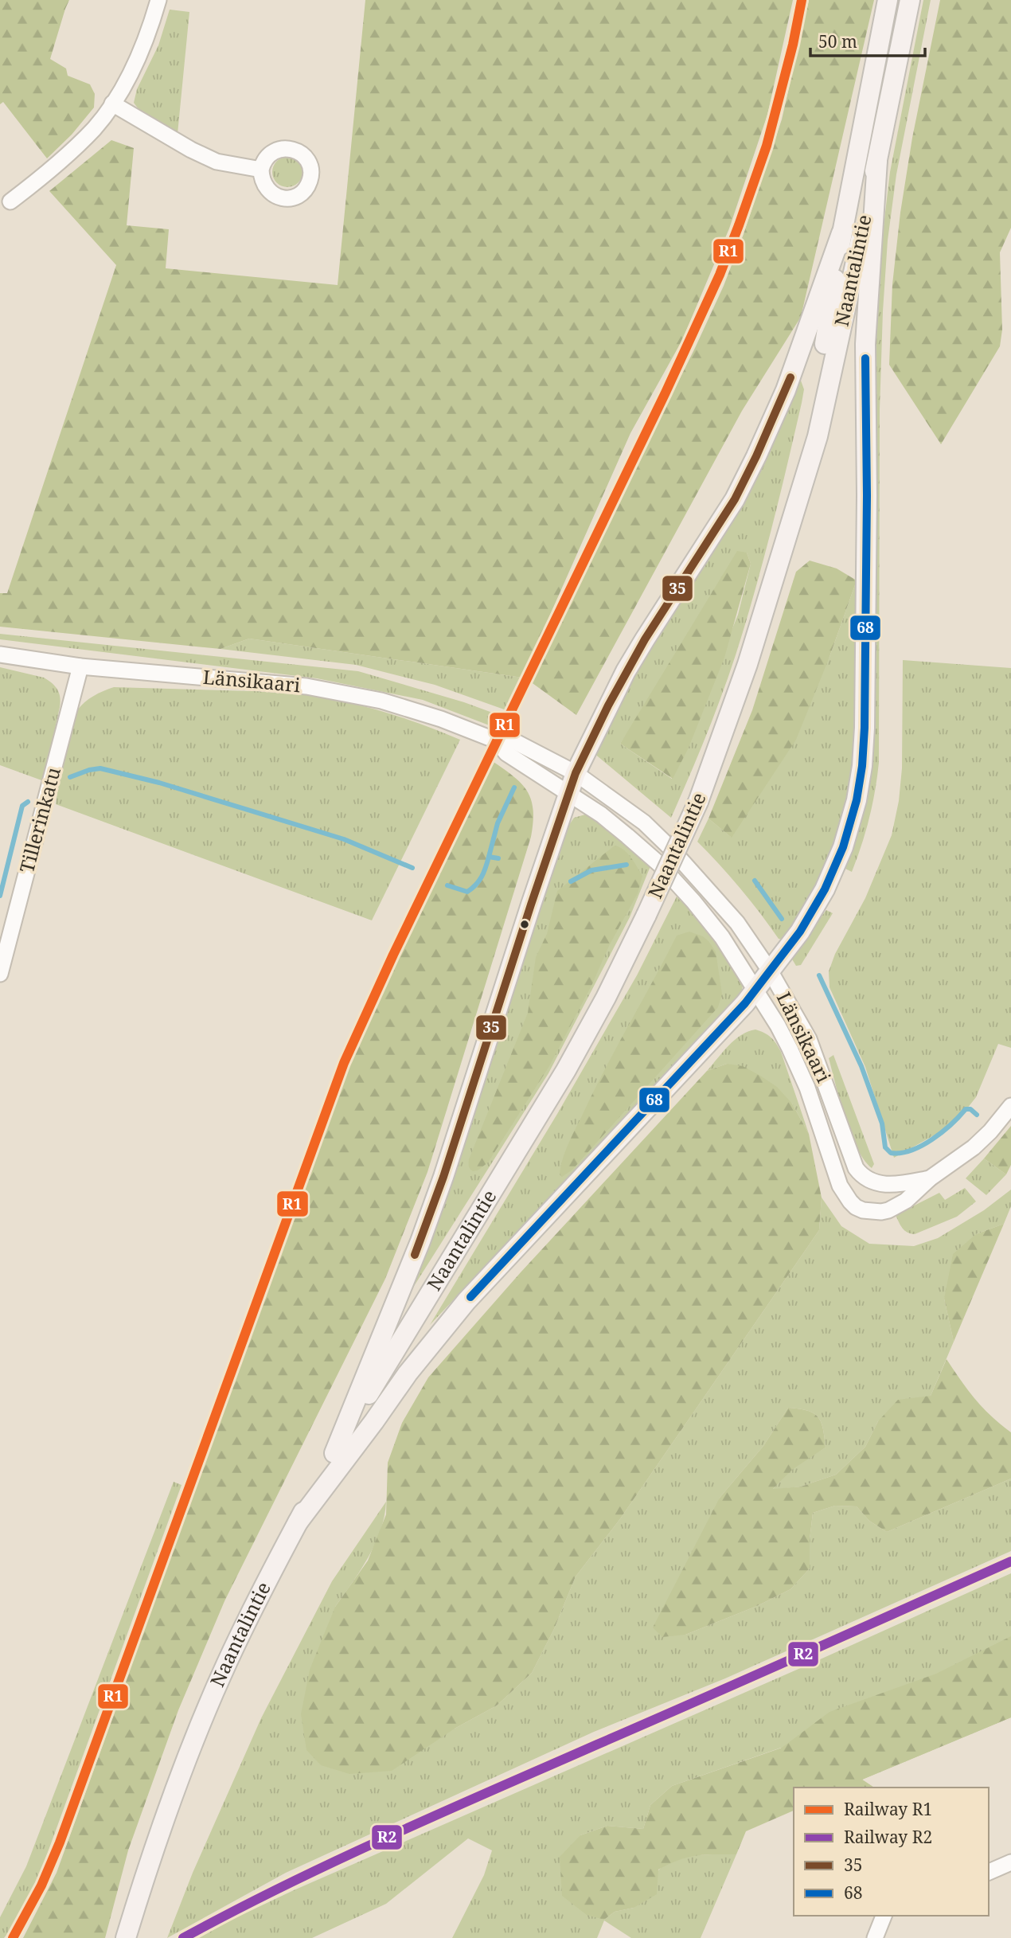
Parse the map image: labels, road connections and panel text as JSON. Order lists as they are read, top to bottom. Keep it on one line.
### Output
{"streets":{"main road":["Naantalintie"],"street":["Länsikaari","Tillerinkatu"]},"crossings":[["Länsikaari","Tillerinkatu"]],"lines":["rail line R1","transit line 68","transit line 35","rail line R2"],"legend":["Railway R1","Railway R2","35","68"],"scale_bar":"50 m"}
